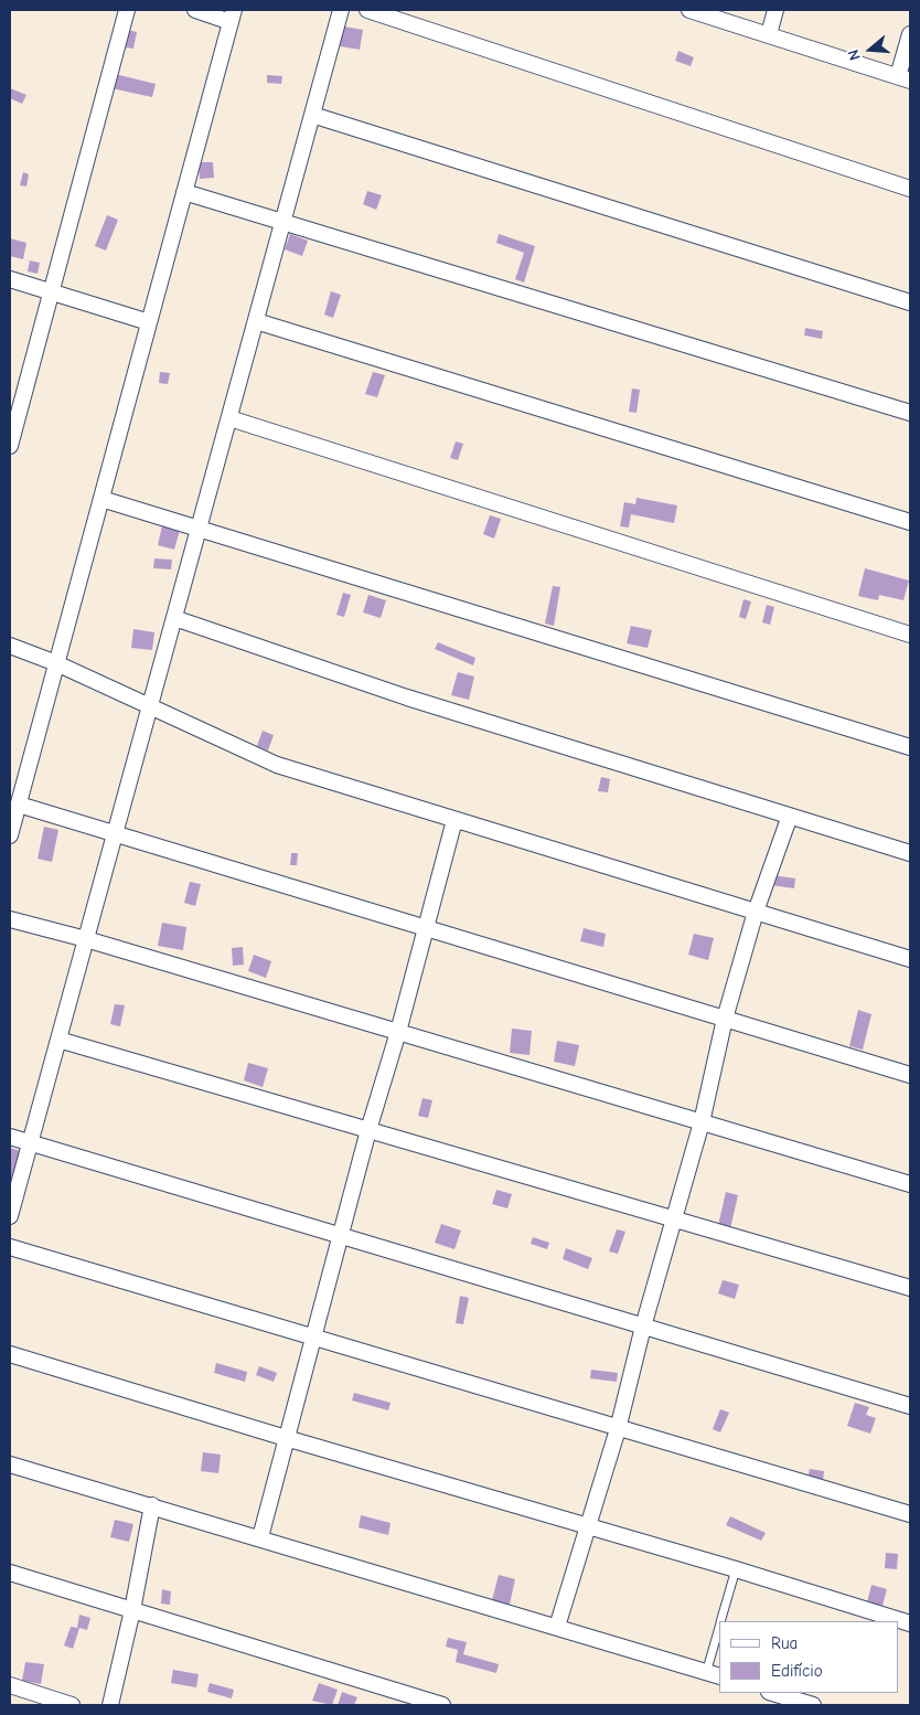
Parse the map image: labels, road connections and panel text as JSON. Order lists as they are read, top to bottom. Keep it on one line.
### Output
{"legend":["Rua","Edifício"],"north":"left"}
